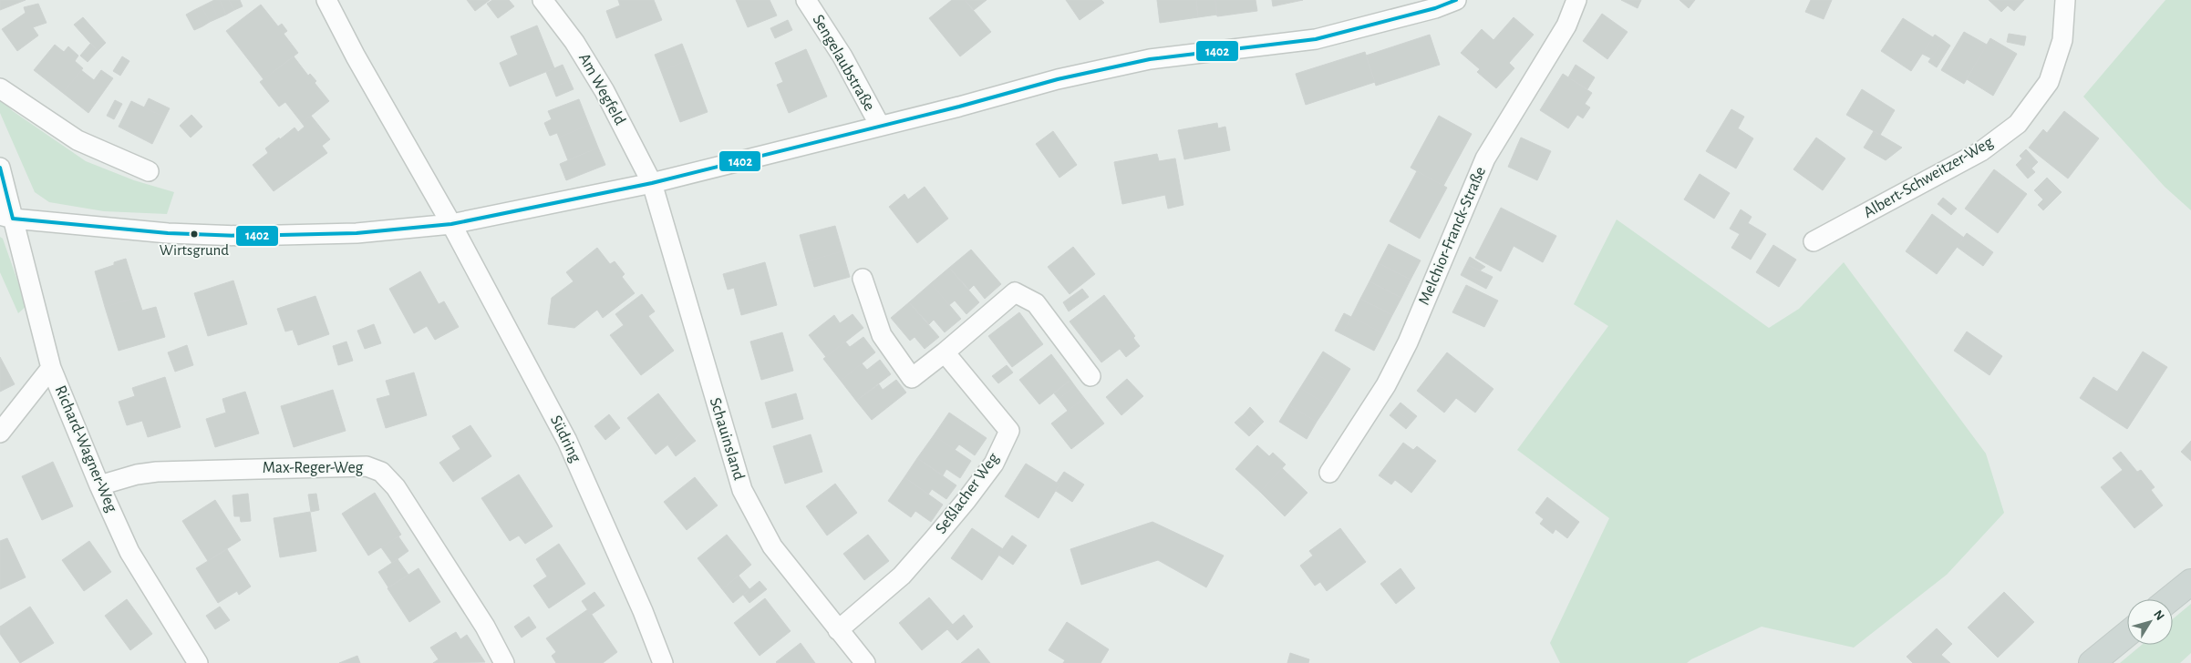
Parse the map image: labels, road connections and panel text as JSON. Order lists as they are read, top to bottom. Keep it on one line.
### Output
{"streets":{"street":["Sengelaubstraße","Am Wegfeld","Albert-Schweitzer-Weg","Melchior-Franck-Straße","Südring","Schauinsland","Richard-Wagner-Weg","Max-Reger-Weg","Seßlacher Weg"]},"crossings":[["Am Wegfeld","Schauinsland"],["Schauinsland","Seßlacher Weg"],["Richard-Wagner-Weg","Max-Reger-Weg"]],"places":["Wirtsgrund"],"lines":["transit line 1402"],"north":"top right"}
